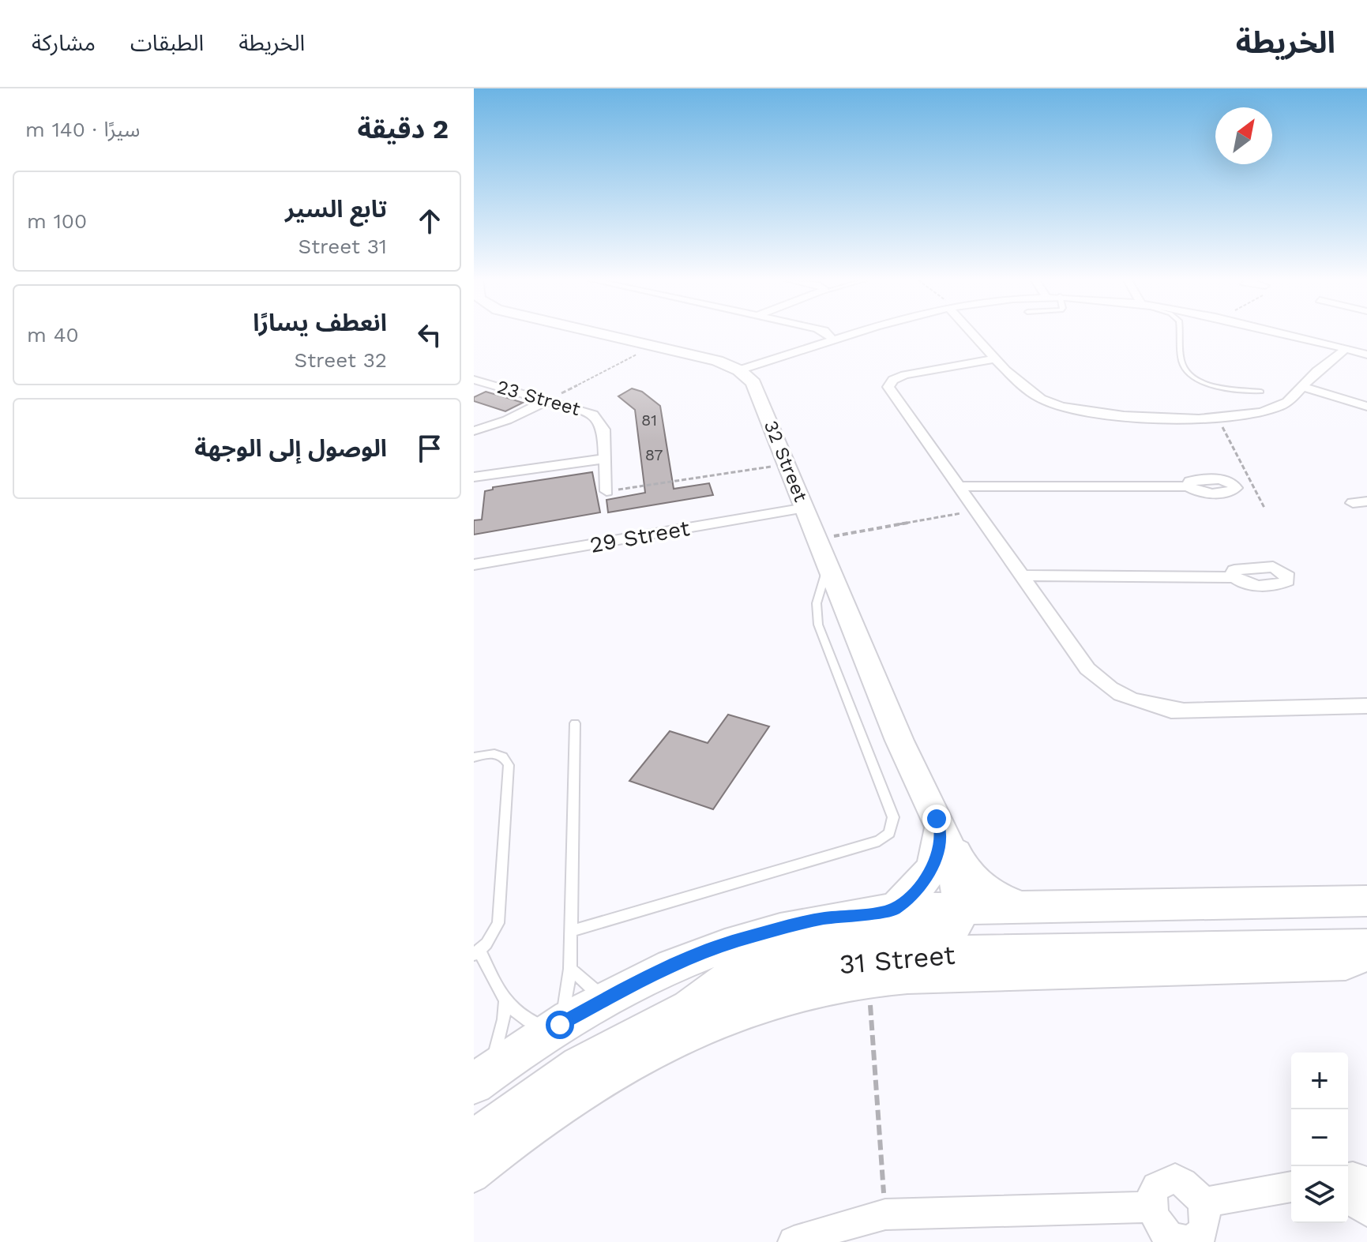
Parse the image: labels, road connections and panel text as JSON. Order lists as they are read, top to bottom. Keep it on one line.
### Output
{"streets":{"street":["23 Street","32 Street","29 Street","31 Street"]},"crossings":[["32 Street","29 Street"],["32 Street","31 Street"]],"house_numbers":["81","87"],"north":"top right","page":{"header":"الخريطة","nav":["الخريطة","الطبقات","مشاركة"],"heading":["2 دقيقة","سيرًا · 140 m"],"list":[["تابع السير","31 Street","100 m"],["انعطف يسارًا","32 Street","40 m"],"الوصول إلى الوجهة"],"map_buttons":["+","−"]}}
